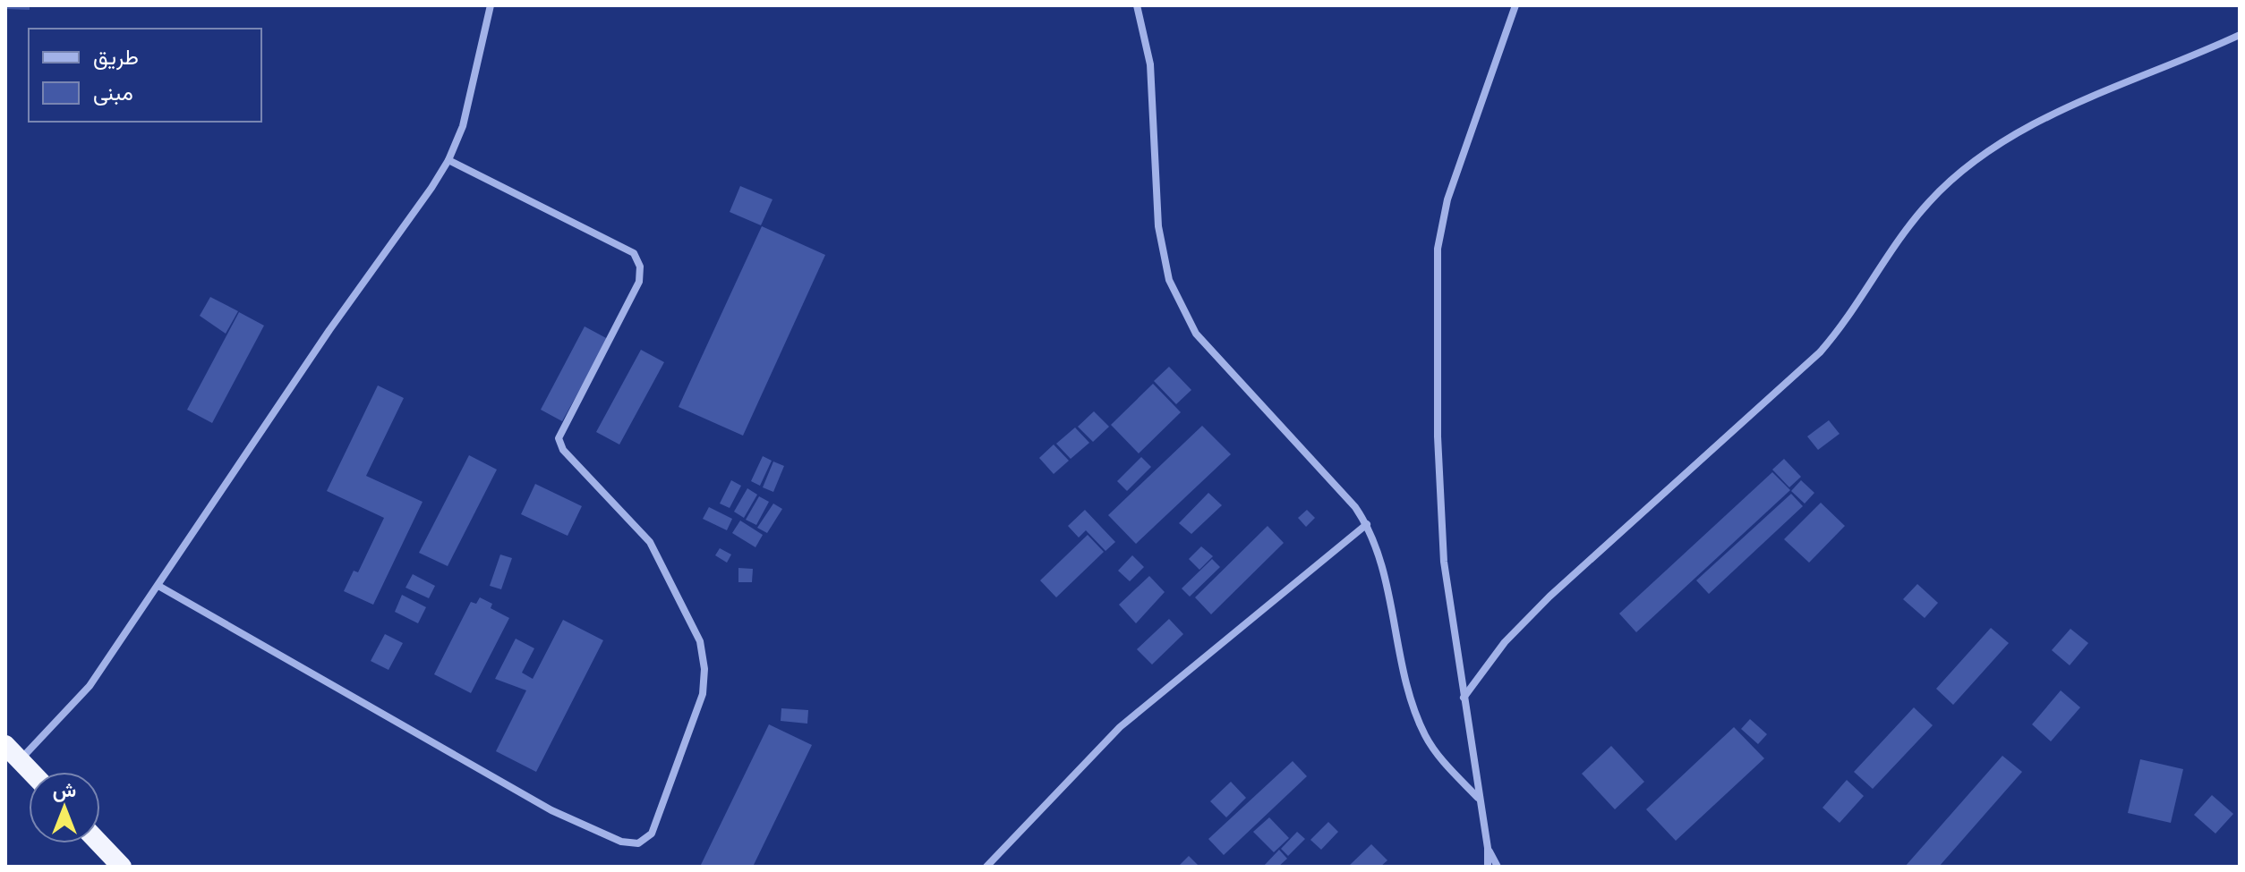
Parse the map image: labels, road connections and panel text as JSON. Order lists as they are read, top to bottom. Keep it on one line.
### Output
{"legend":["طريق","مبنى"],"north":"top"}
